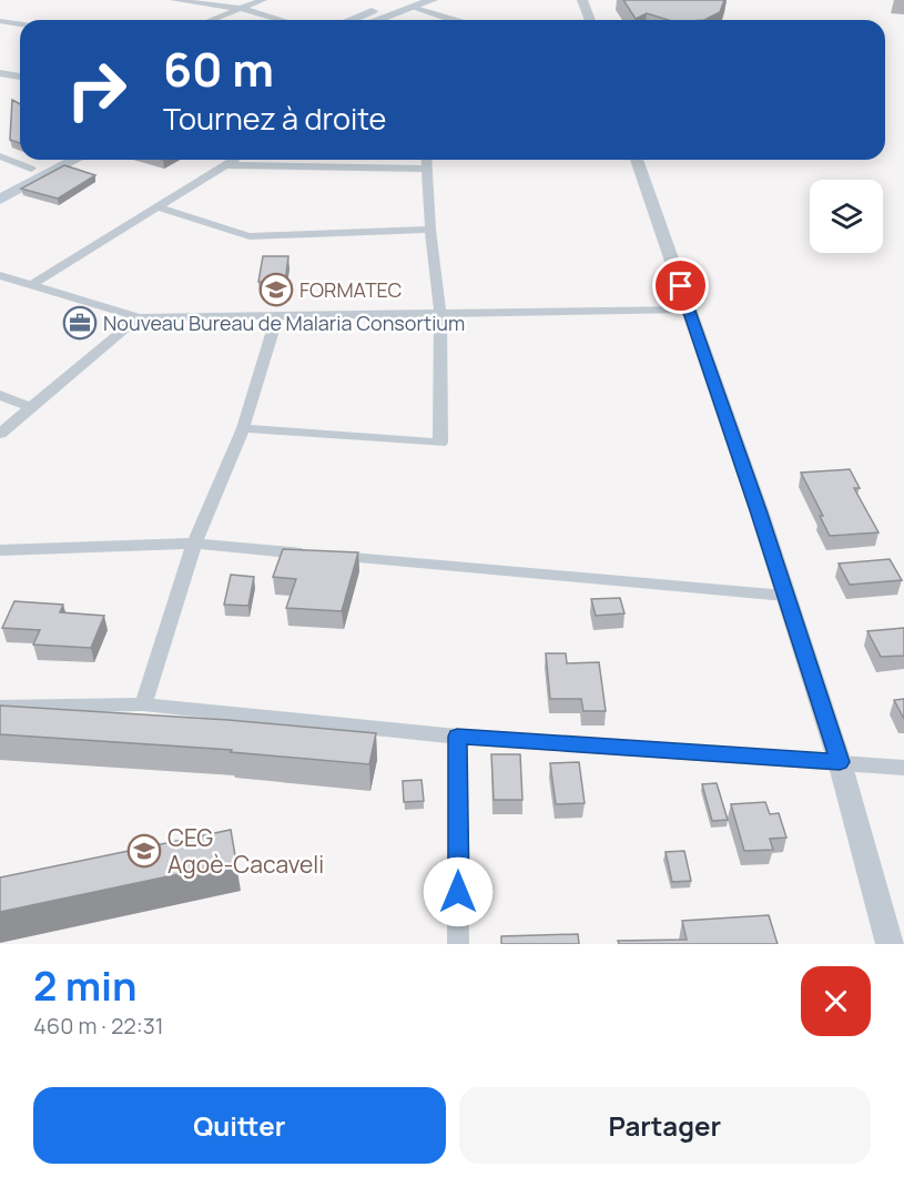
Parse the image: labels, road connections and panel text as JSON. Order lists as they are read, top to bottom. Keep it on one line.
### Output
{"places":{"school or university":["FORMATEC","CEG Agoè-Cacaveli"],"office":["Nouveau Bureau de Malaria Consortium"]},"page":{"turn":["60 m","Tournez à droite"],"heading":["2 min","460 m · 22:31"],"buttons":["Quitter","Partager"]}}
